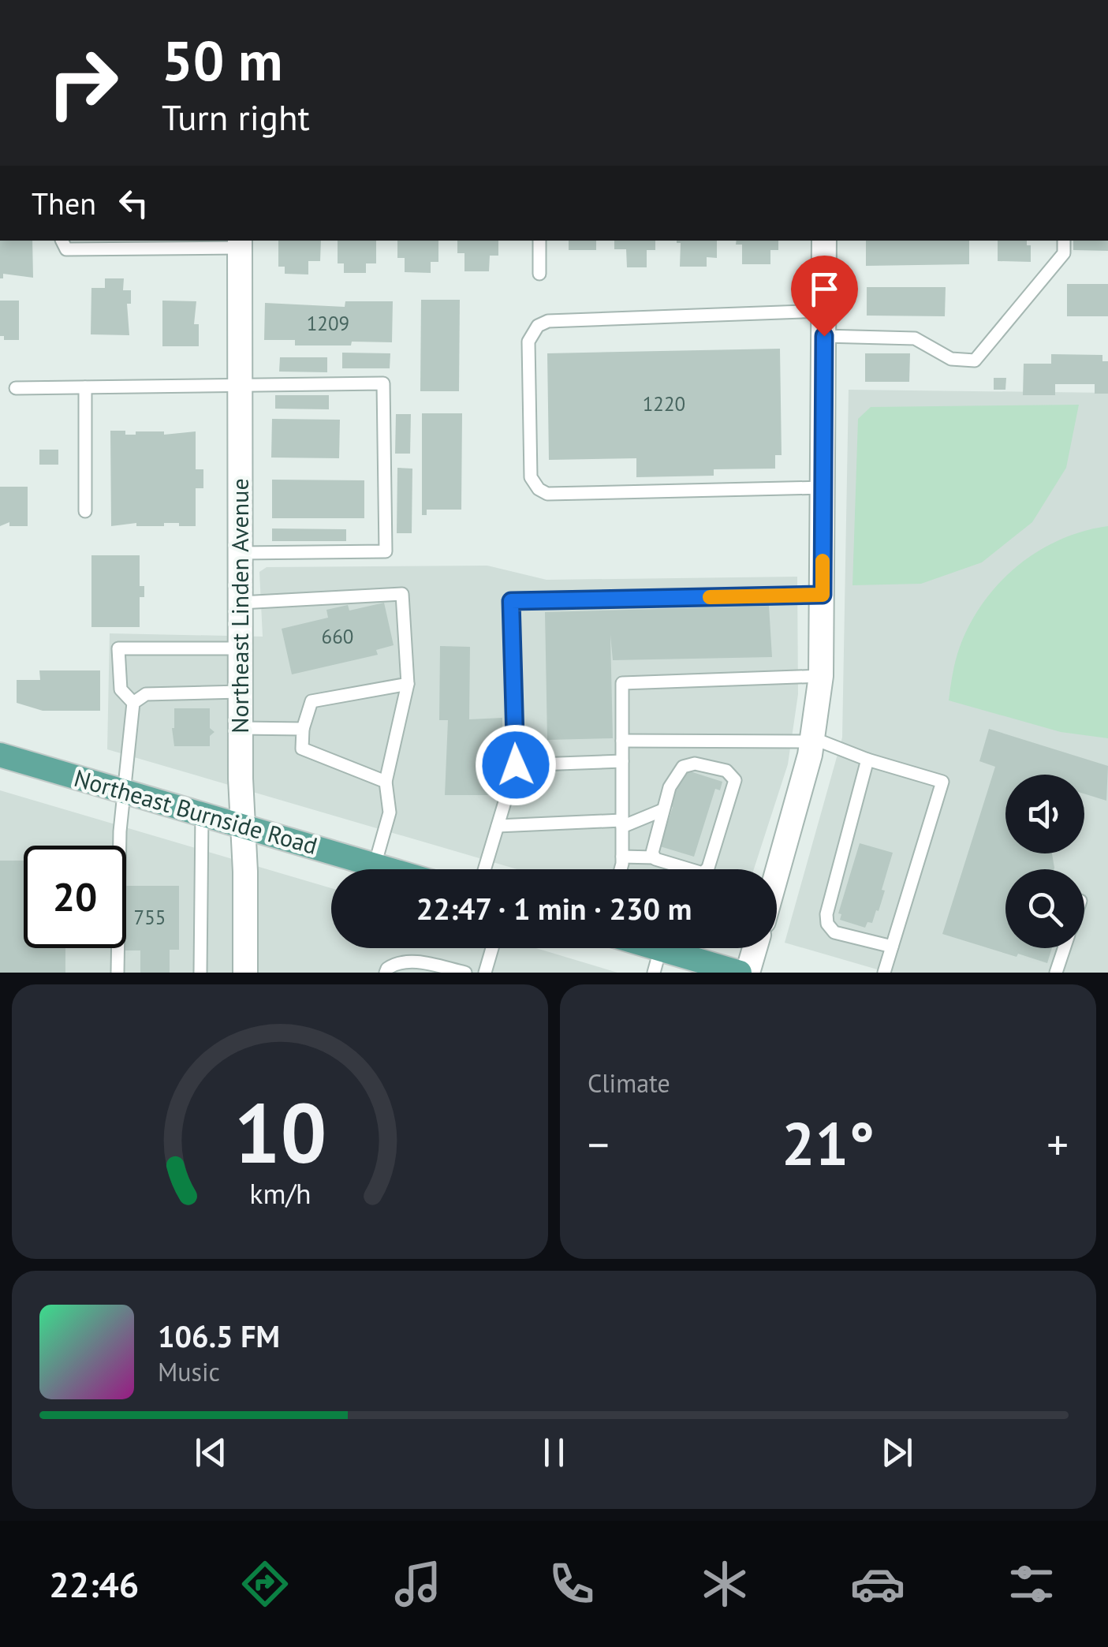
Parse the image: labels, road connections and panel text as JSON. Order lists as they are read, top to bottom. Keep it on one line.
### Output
{"streets":{"main road":["Northeast Burnside Road"],"street":["Northeast Linden Avenue"]},"crossings":[["Northeast Linden Avenue","Northeast Burnside Road"]],"house_numbers":["1209","1220","660","755"],"page":{"turn":["50 m","Turn right"],"then":"Then","limit":"20","trip":"22:47 · 1 min · 230 m","tile":"Climate","heat":["−","21°","+"],"song":["106.5 FM","Music"],"tabs":"22:46","gauge":["10","km/h"]}}
